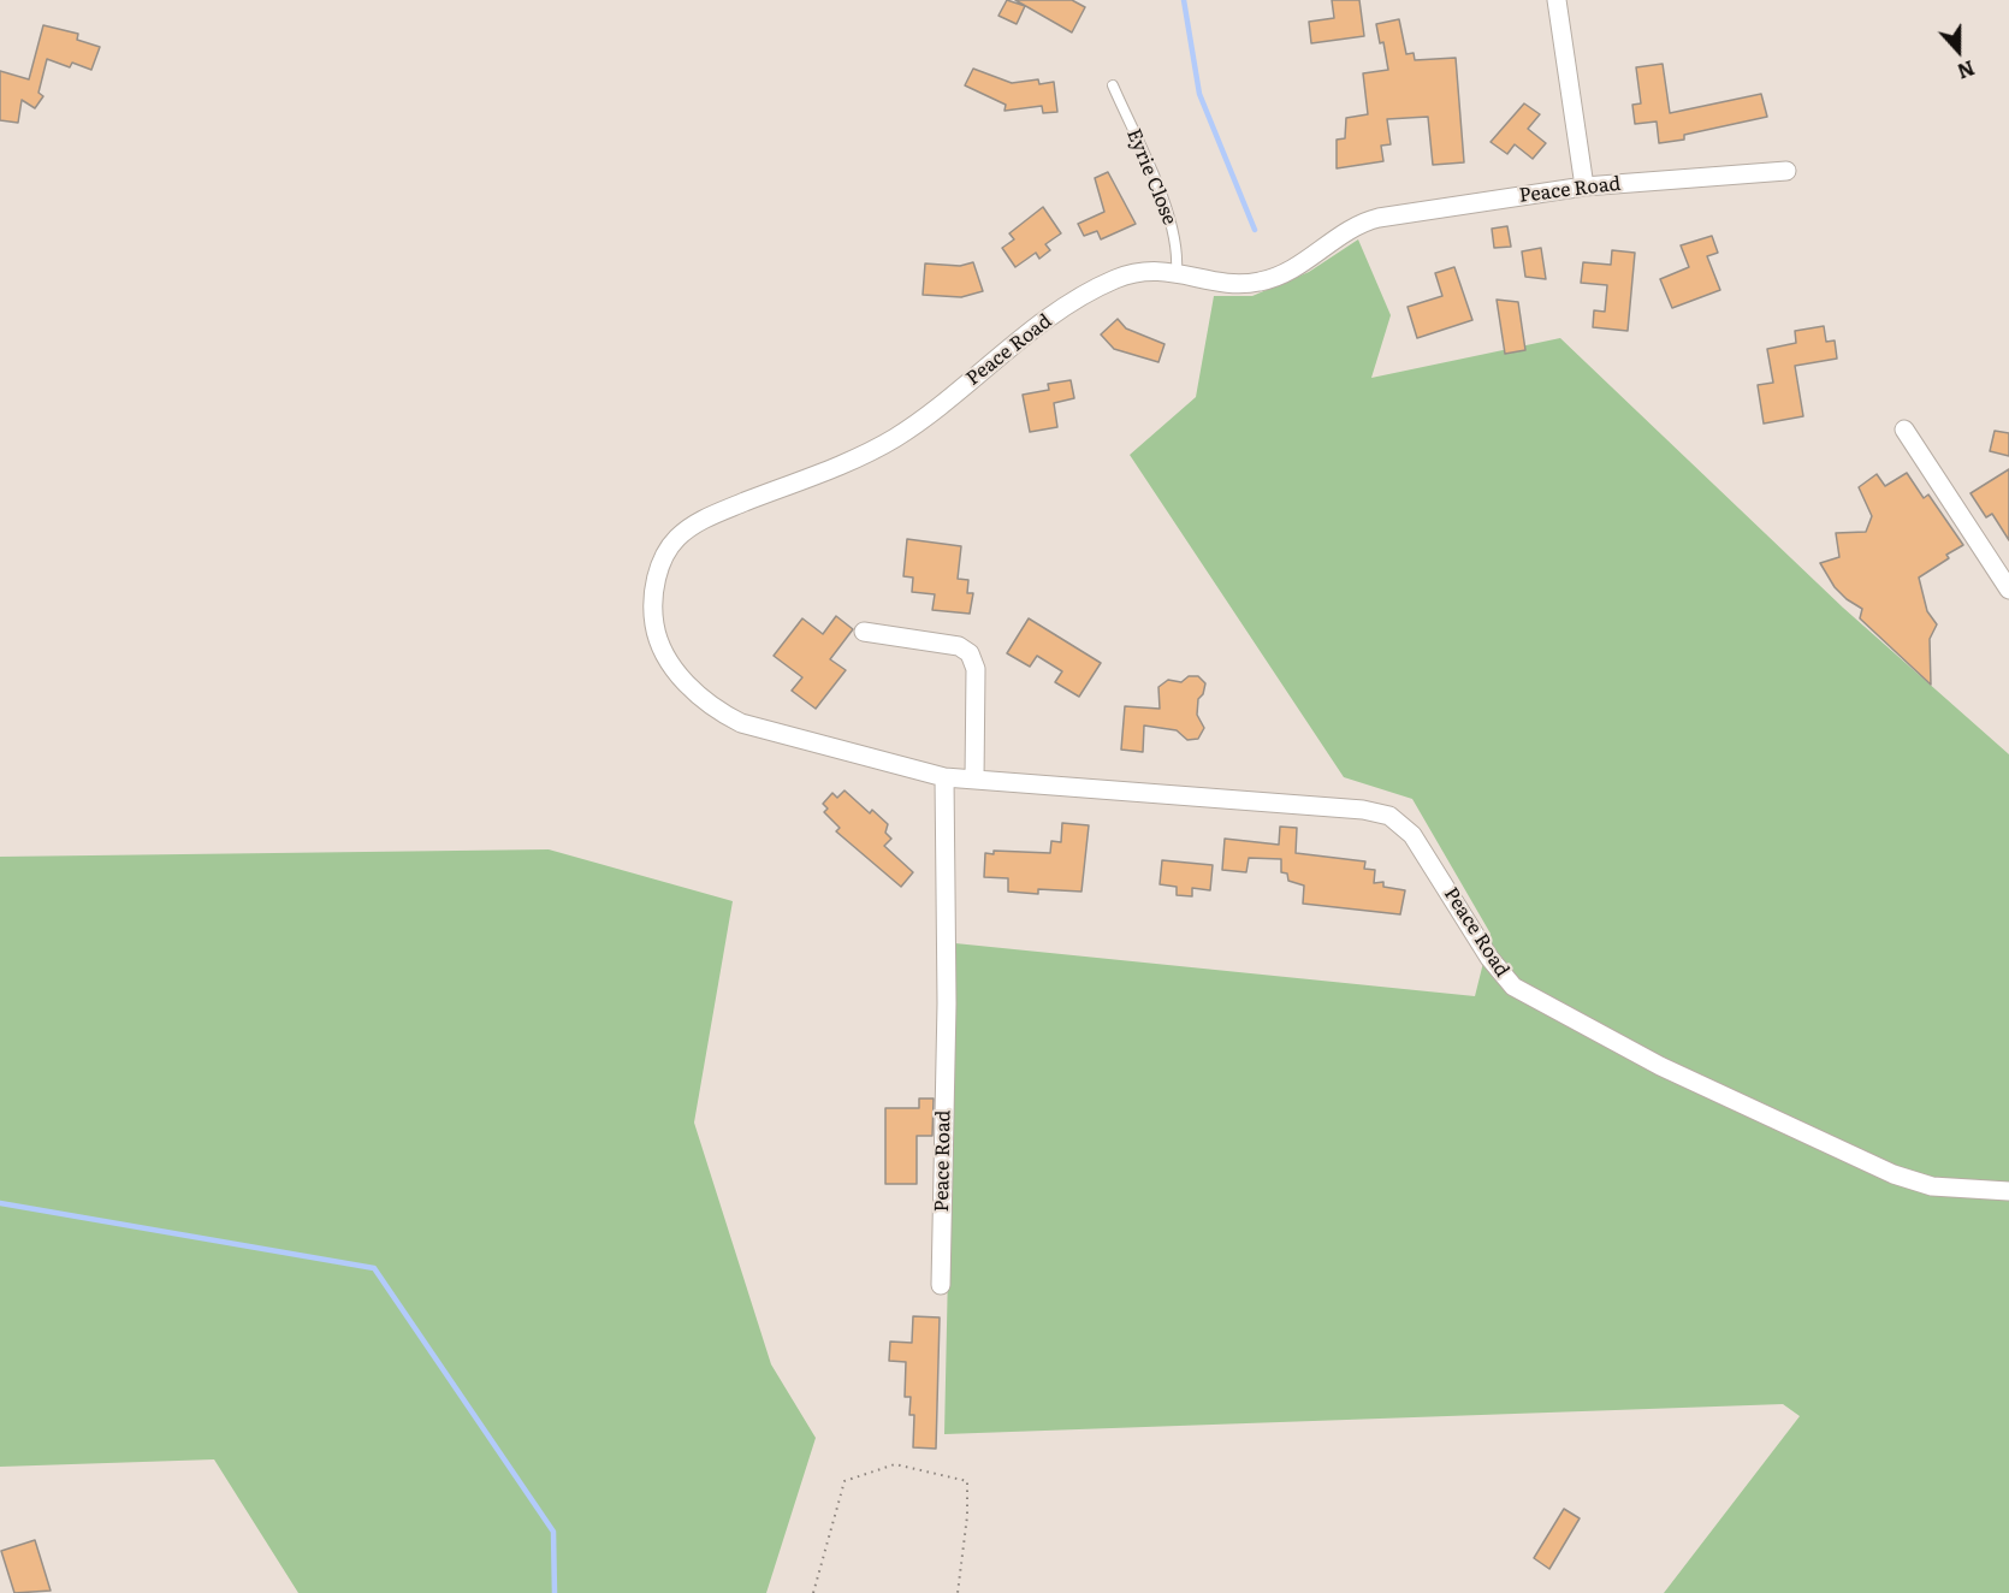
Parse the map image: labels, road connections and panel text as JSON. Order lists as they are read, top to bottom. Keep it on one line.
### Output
{"streets":{"street":["Peace Road"],"lane":["Eyrie Close"]},"crossings":[["Eyrie Close","Peace Road"]],"north":"bottom"}
